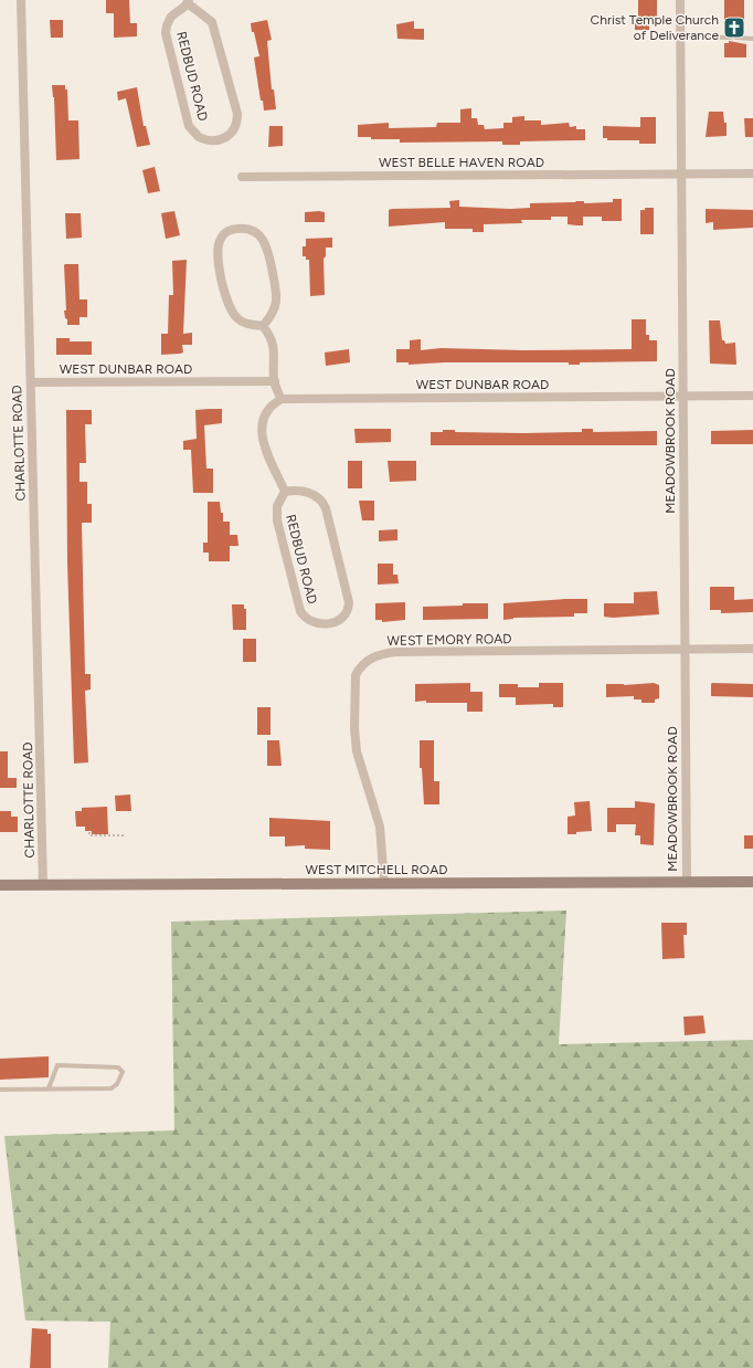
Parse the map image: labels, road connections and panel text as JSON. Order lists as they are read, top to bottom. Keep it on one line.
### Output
{"streets":{"main road":["WEST MITCHELL ROAD"],"street":["REDBUD ROAD","WEST BELLE HAVEN ROAD","WEST DUNBAR ROAD","MEADOWBROOK ROAD","CHARLOTTE ROAD","WEST EMORY ROAD"]},"crossings":[["WEST BELLE HAVEN ROAD","MEADOWBROOK ROAD"],["WEST DUNBAR ROAD","MEADOWBROOK ROAD"],["WEST DUNBAR ROAD","CHARLOTTE ROAD"],["MEADOWBROOK ROAD","WEST EMORY ROAD"],["MEADOWBROOK ROAD","WEST MITCHELL ROAD"],["CHARLOTTE ROAD","WEST MITCHELL ROAD"],["WEST EMORY ROAD","WEST MITCHELL ROAD"]],"places":{"church":["Christ Temple Church of Deliverance"]}}
